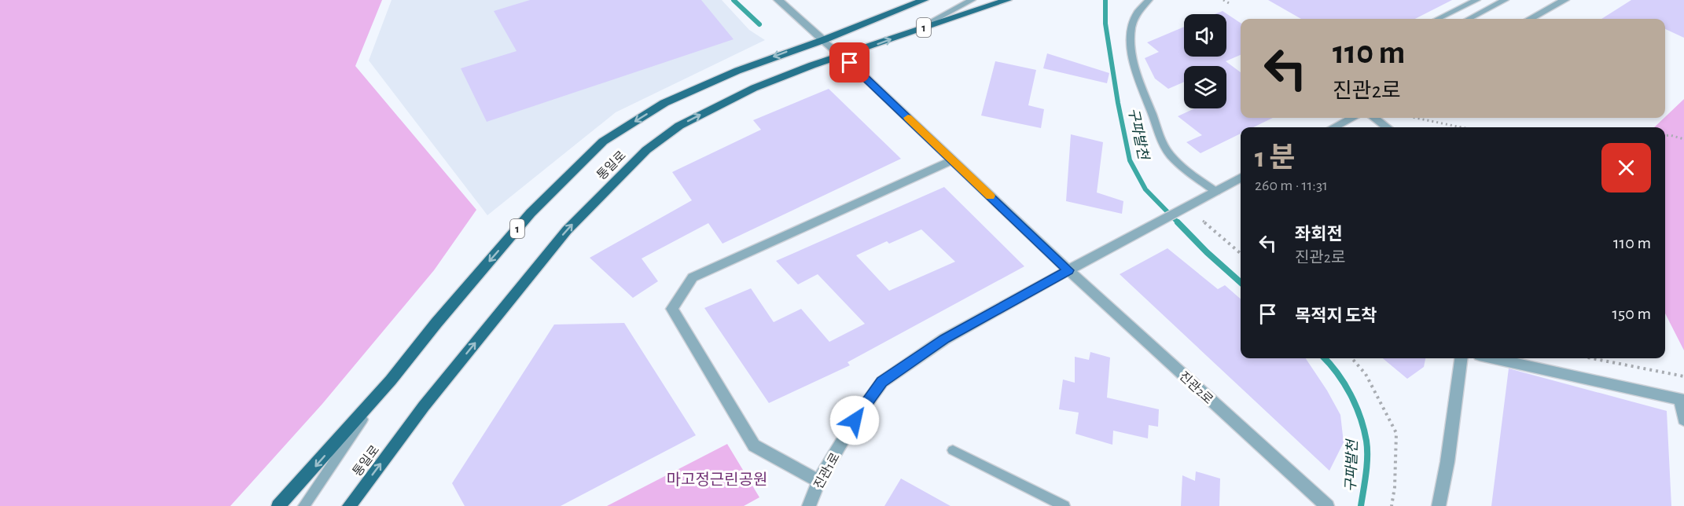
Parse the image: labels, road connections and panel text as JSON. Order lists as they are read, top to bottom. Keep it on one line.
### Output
{"streets":{"main road":["1","통일로"],"street":["진관2로","진관1로"]},"crossings":[["통일로","진관2로"],["진관2로","진관1로"]],"water":["구파발천"],"parks":["마고정근린공원"],"page":{"turn":["110 m","진관2로"],"heading":["1 분","260 m · 11:31"],"list":[{"name":"좌회전","note":"진관2로","value":"110 m"},{"name":"목적지 도착","value":"150 m"}]}}
